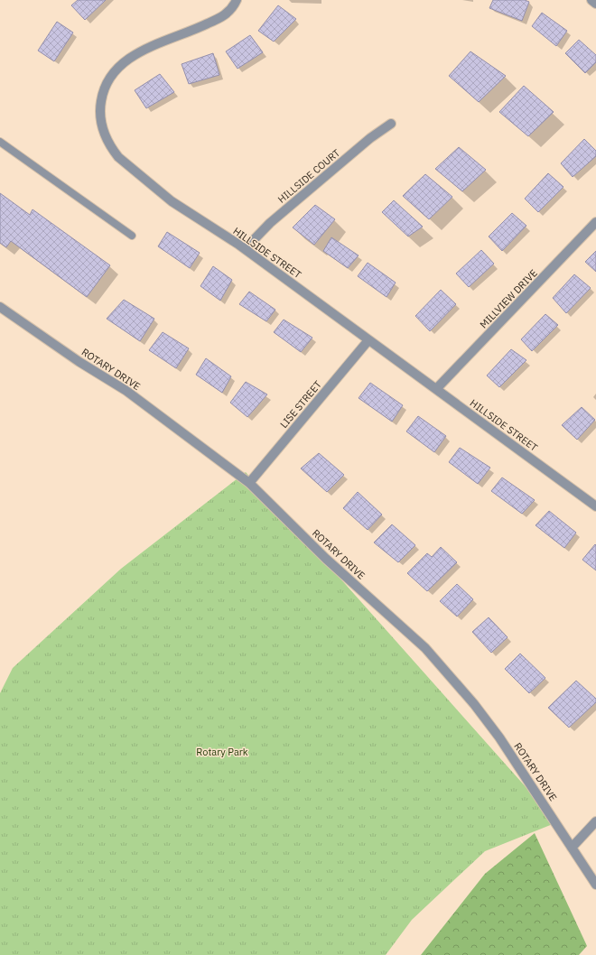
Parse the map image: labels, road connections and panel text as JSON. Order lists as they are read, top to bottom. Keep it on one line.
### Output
{"streets":{"street":["HILLSIDE COURT","HILLSIDE STREET","MILLVIEW DRIVE","ROTARY DRIVE","LISE STREET"]},"crossings":[["HILLSIDE COURT","HILLSIDE STREET"],["HILLSIDE STREET","MILLVIEW DRIVE"],["HILLSIDE STREET","LISE STREET"],["ROTARY DRIVE","LISE STREET"]],"parks":["Rotary Park"]}
